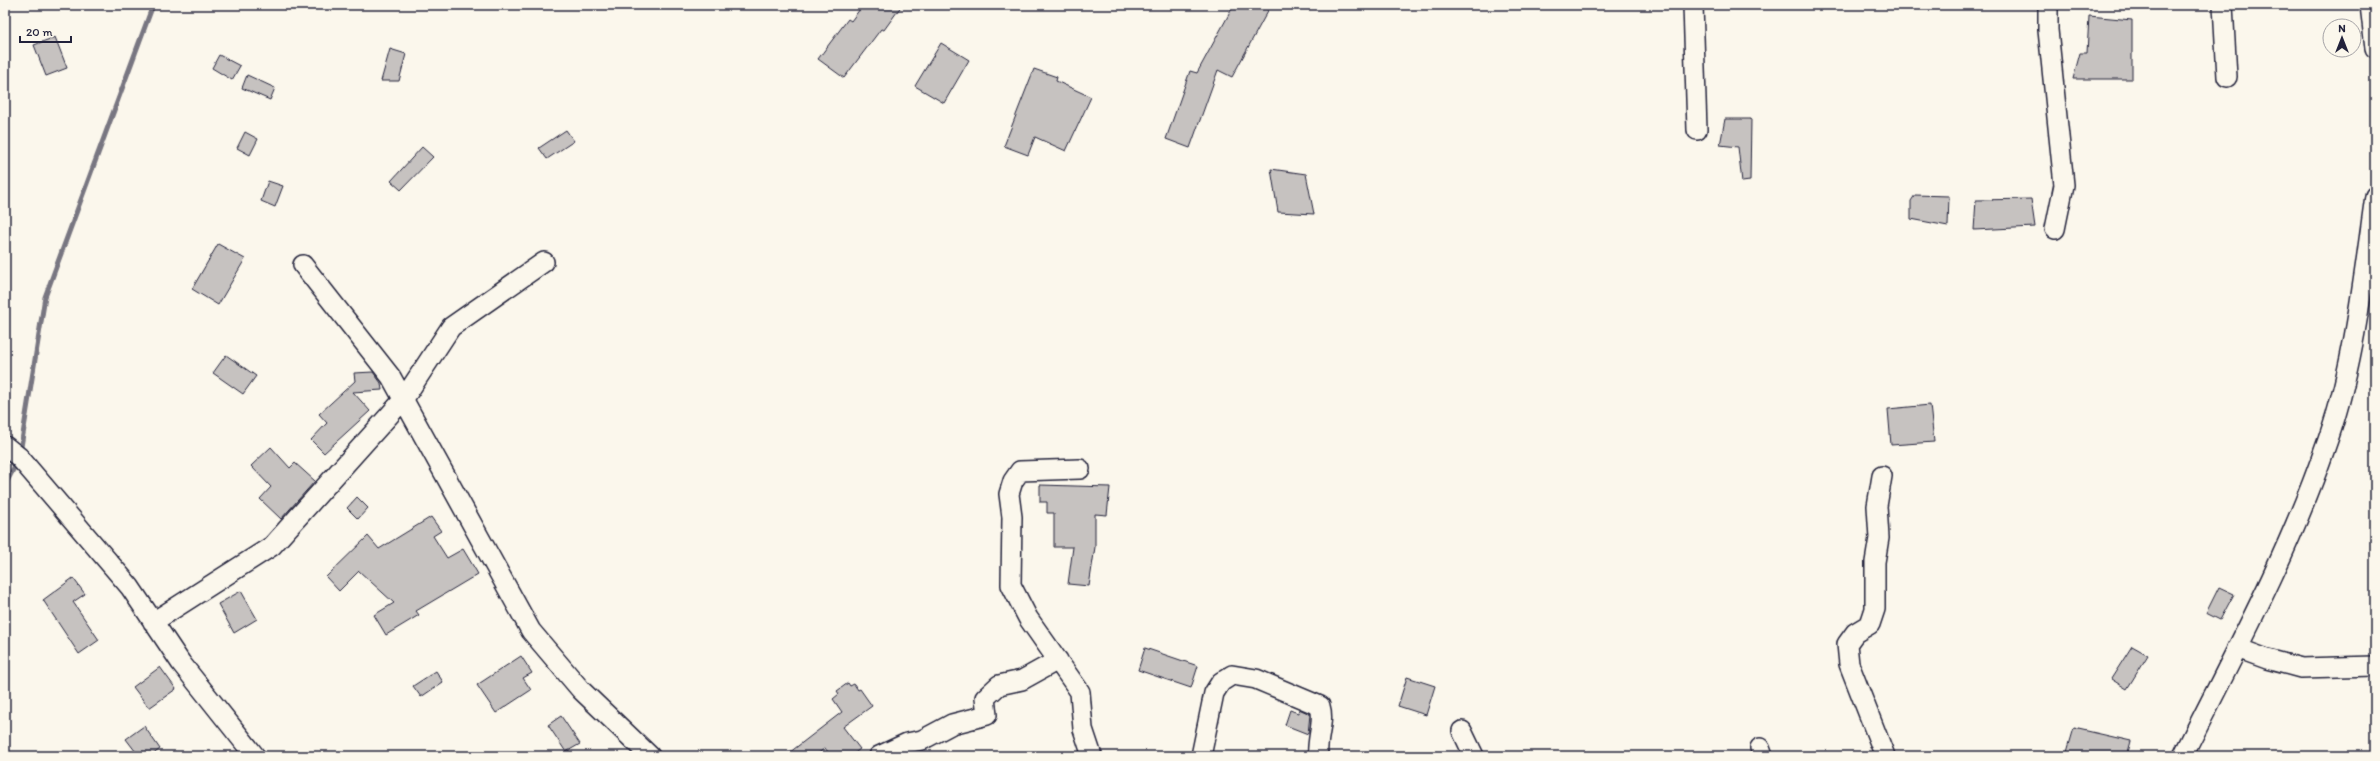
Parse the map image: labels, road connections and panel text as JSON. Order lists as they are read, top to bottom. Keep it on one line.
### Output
{"scale_bar":"20 m","north":"top"}
